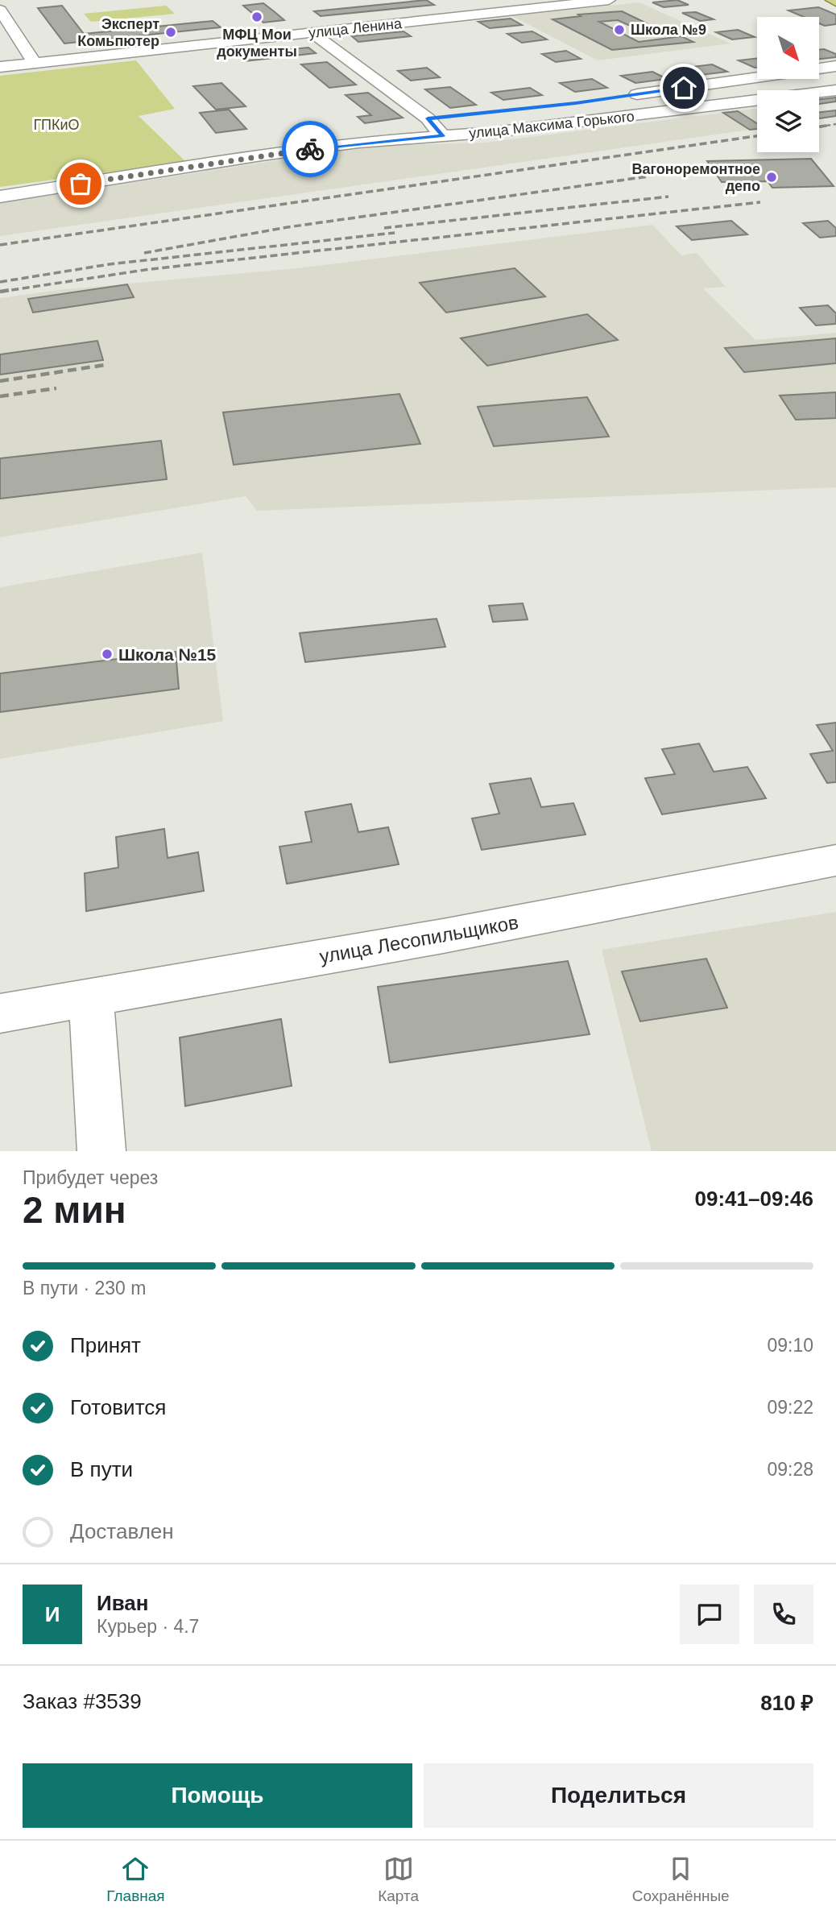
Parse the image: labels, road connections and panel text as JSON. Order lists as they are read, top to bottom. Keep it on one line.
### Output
{"streets":{"street":["улица Ленина","улица Максима Горького","улица Лесопильщиков"]},"parks":["ГПКиО"],"places":["МФЦ Мои документы","Школа №9","Эксперт Комьпютер","Вагоноремонтное депо","Школа №15"],"north":"bottom right","page":{"heading":["2 мин","Прибудет через","09:41–09:46"],"panel":["Иван","Курьер · 4.7","Заказ #3539","810 ₽"],"bar":"В пути · 230 m","list":[["Принят","09:10"],["Готовится","09:22"],["В пути","09:28"],"Доставлен"],"round":"И","buttons":["Помощь","Поделиться"],"tabs":["Главная","Карта","Сохранённые"]}}
